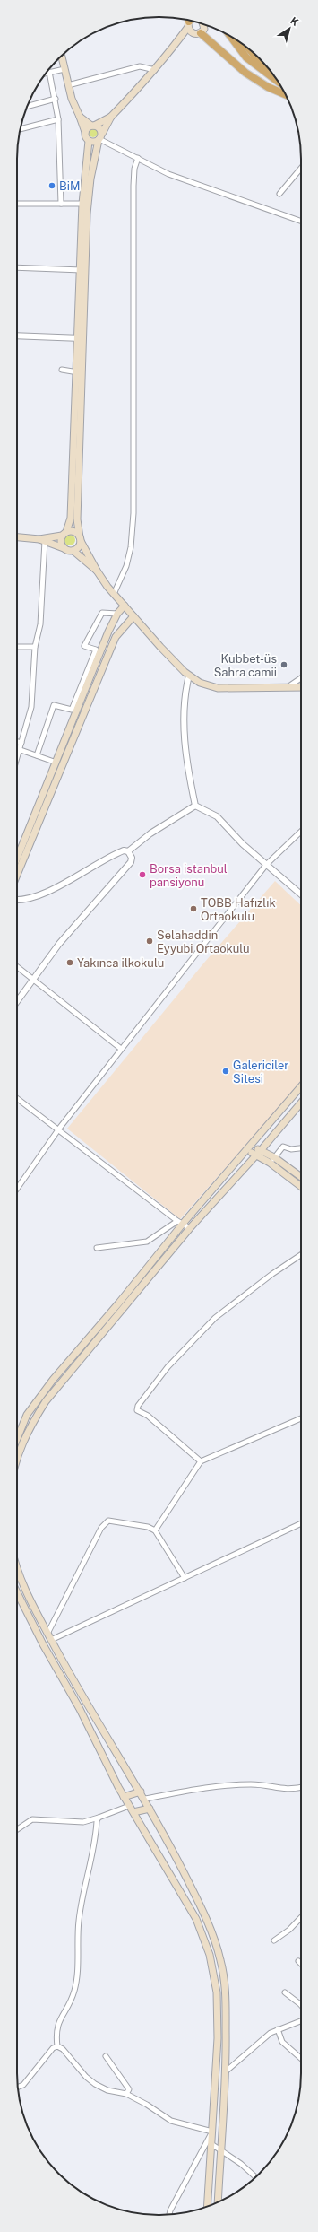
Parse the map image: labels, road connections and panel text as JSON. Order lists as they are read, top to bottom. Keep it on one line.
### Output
{"places":["BiM","Kubbet-üs Sahra camii","Borsa istanbul pansiyonu","TOBB Hafızlık Ortaokulu","Selahaddin Eyyubi Ortaokulu","Yakınca ilkokulu","Galericiler Sitesi"],"north":"top right"}
